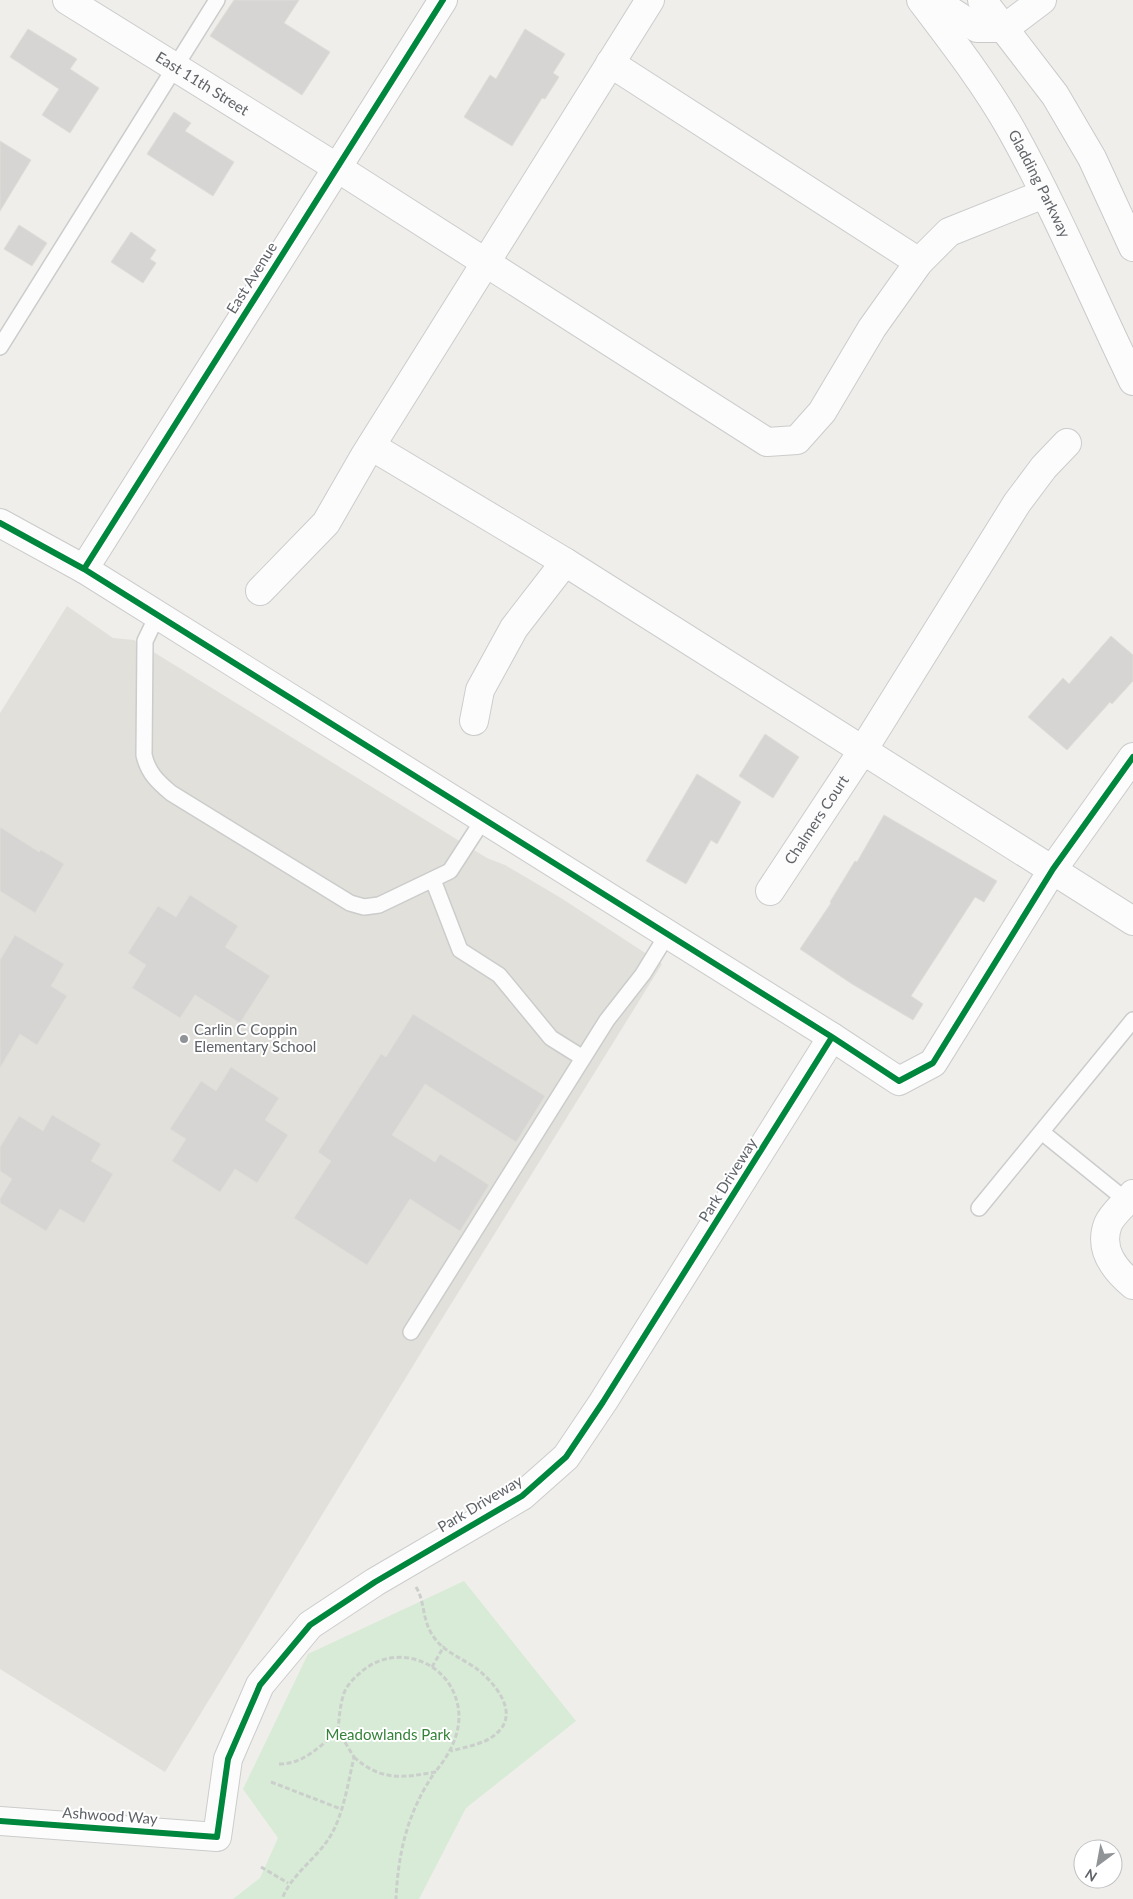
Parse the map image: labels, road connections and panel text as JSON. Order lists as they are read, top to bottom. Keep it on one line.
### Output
{"streets":{"street":["East 11th Street","Gladding Parkway","East Avenue","Chalmers Court","Park Driveway","Ashwood Way"]},"crossings":[["East 11th Street","Gladding Parkway"],["East 11th Street","East Avenue"],["Park Driveway","Ashwood Way"]],"parks":["Meadowlands Park"],"places":["Carlin C Coppin Elementary School"],"north":"bottom left"}
